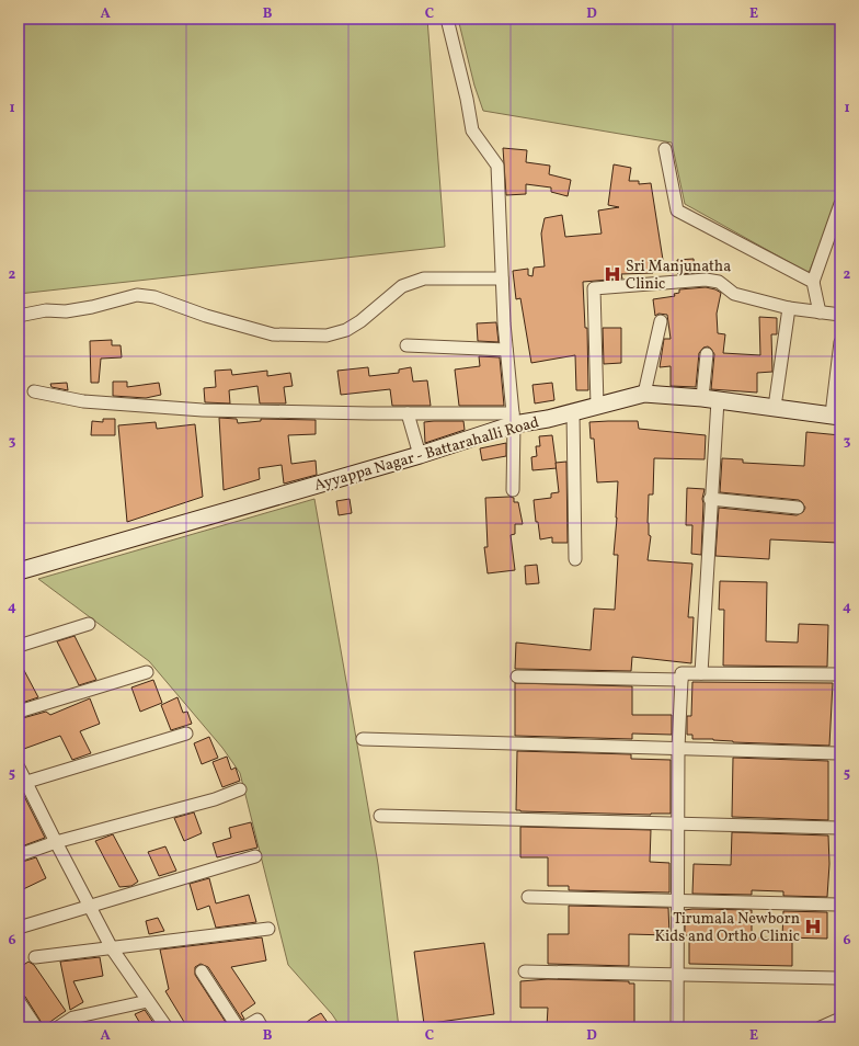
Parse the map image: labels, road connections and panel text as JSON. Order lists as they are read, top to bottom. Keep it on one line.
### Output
{"streets":{"main road":["Ayyappa Nagar - Battarahalli Road"]},"places":{"hospital":["Sri Manjunatha Clinic","Tirumala Newborn Kids and Ortho Clinic"]},"grid":{"columns":["A","B","C","D","E"],"rows":["1","2","3","4","5","6"]}}
